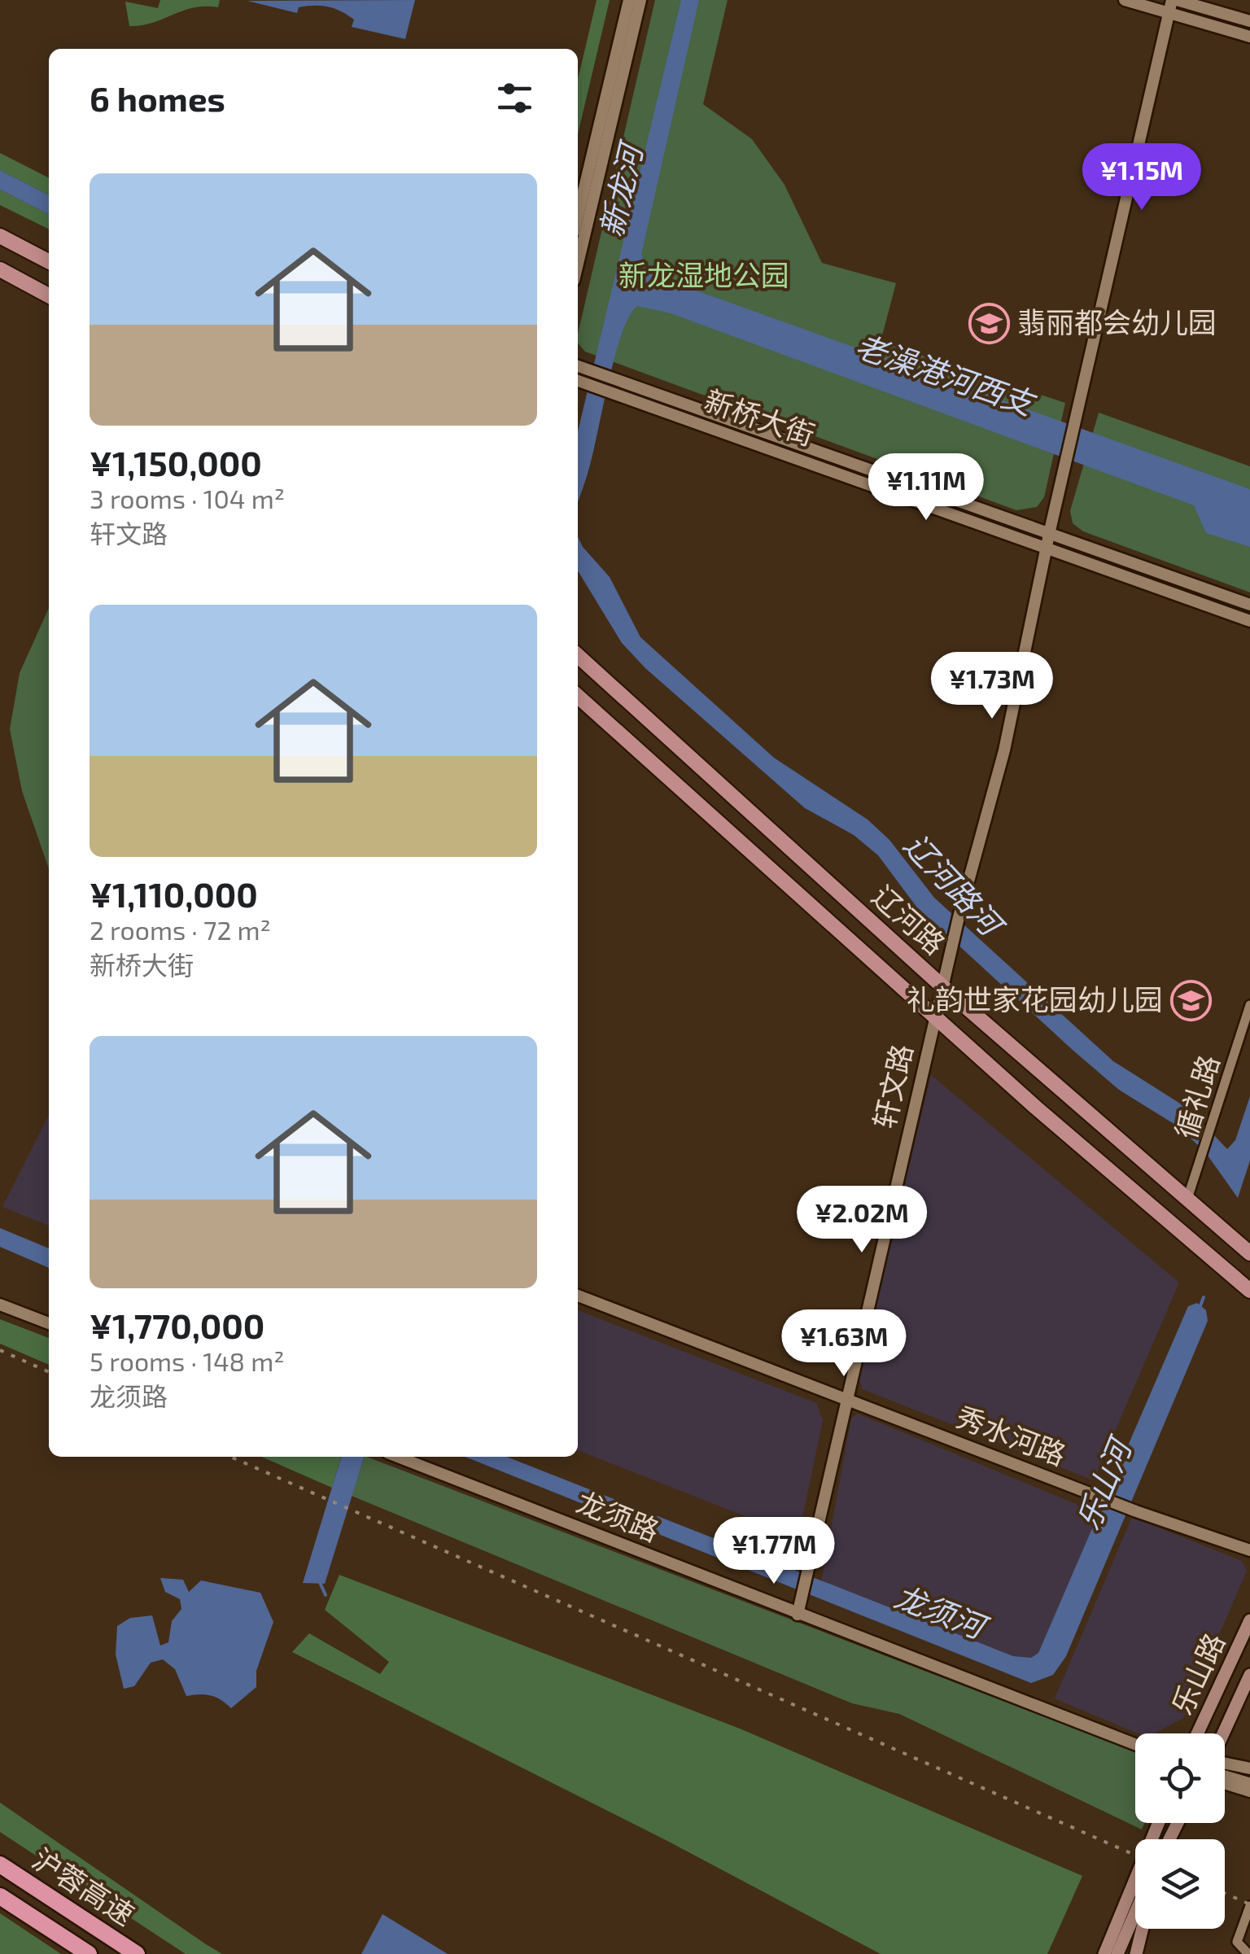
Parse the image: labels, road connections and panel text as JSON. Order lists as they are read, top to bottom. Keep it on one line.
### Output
{"streets":{"highway":["沪蓉高速"],"main road":["辽河路","乐山路"],"street":["新桥大街","轩文路","循礼路","秀水河路","龙须路"]},"crossings":[["新桥大街","轩文路"],["辽河路","轩文路"],["辽河路","循礼路"],["轩文路","秀水河路"],["轩文路","龙须路"]],"water":["新龙河","老澡港河西支","辽河路河","乐山河","龙须河"],"parks":["新龙湿地公园"],"places":{"school or university":["翡丽都会幼儿园","礼韵世家花园幼儿园"]},"page":{"heading":"6 homes","price":["¥1.15M","¥1.11M","¥1.73M","¥2.02M","¥1.63M","¥1.77M"],"list":[{"name":"¥1,150,000","note":"3 rooms · 104 m² · 轩文路"},{"name":"¥1,110,000","note":"2 rooms · 72 m² · 新桥大街"},{"name":"¥1,770,000","note":"5 rooms · 148 m² · 龙须路"}]}}
